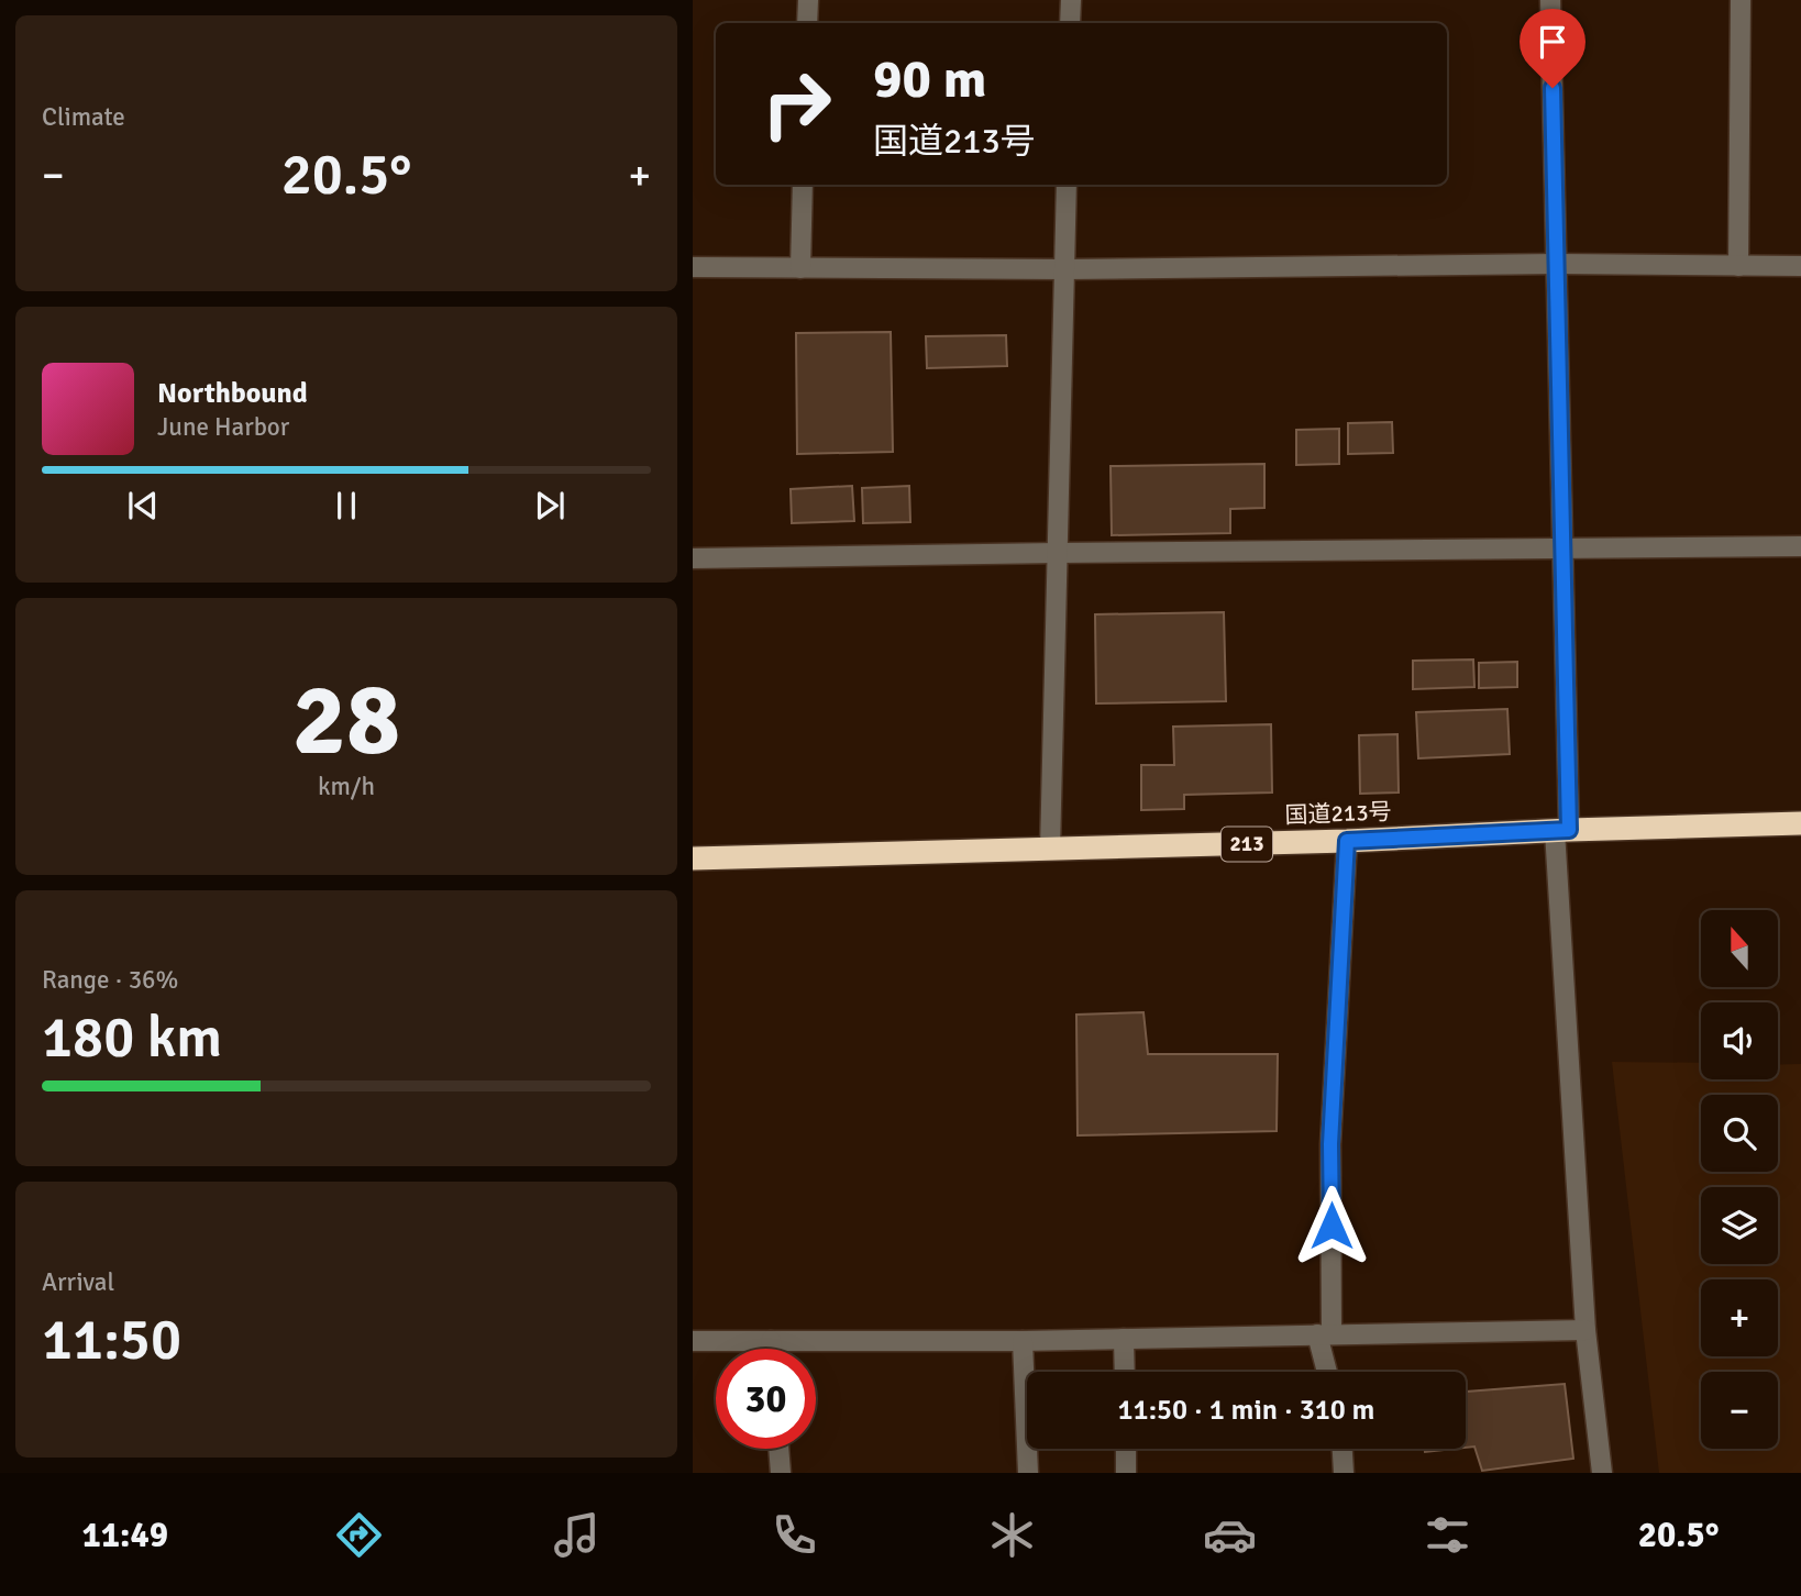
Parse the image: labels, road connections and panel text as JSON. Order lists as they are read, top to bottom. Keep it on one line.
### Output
{"streets":{"highway":["国道213号","213"]},"north":"top","page":{"tile":["Climate",["28","km/h"],["Range · 36%","180 km"],["Arrival","11:50"]],"turn":["90 m","国道213号"],"heat":["−","20.5°","+"],"song":["Northbound","June Harbor"],"map_buttons":["+","−"],"limit":"30","trip":"11:50 · 1 min · 310 m","tabs":["11:49","20.5°"]}}
